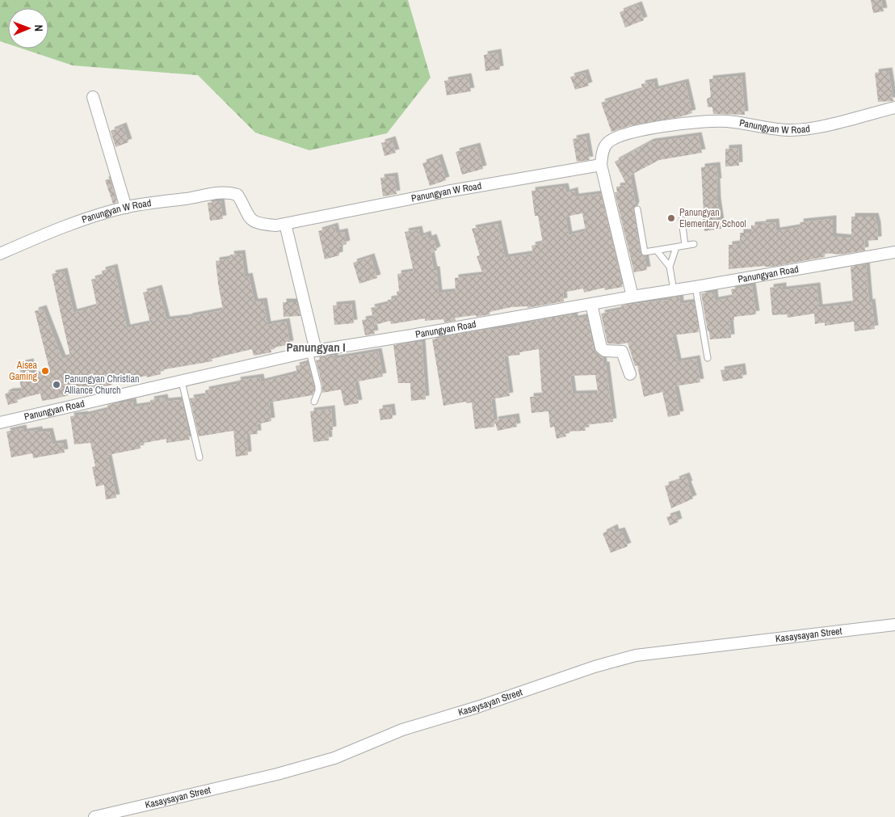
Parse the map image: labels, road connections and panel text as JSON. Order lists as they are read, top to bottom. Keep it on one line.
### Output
{"streets":{"street":["Panungyan W Road","Panungyan Road","Kasaysayan Street"]},"districts":["Panungyan I"],"places":["Panungyan Elementary School","Aisea Gaming","Panungyan Christian Alliance Church"],"north":"right"}
